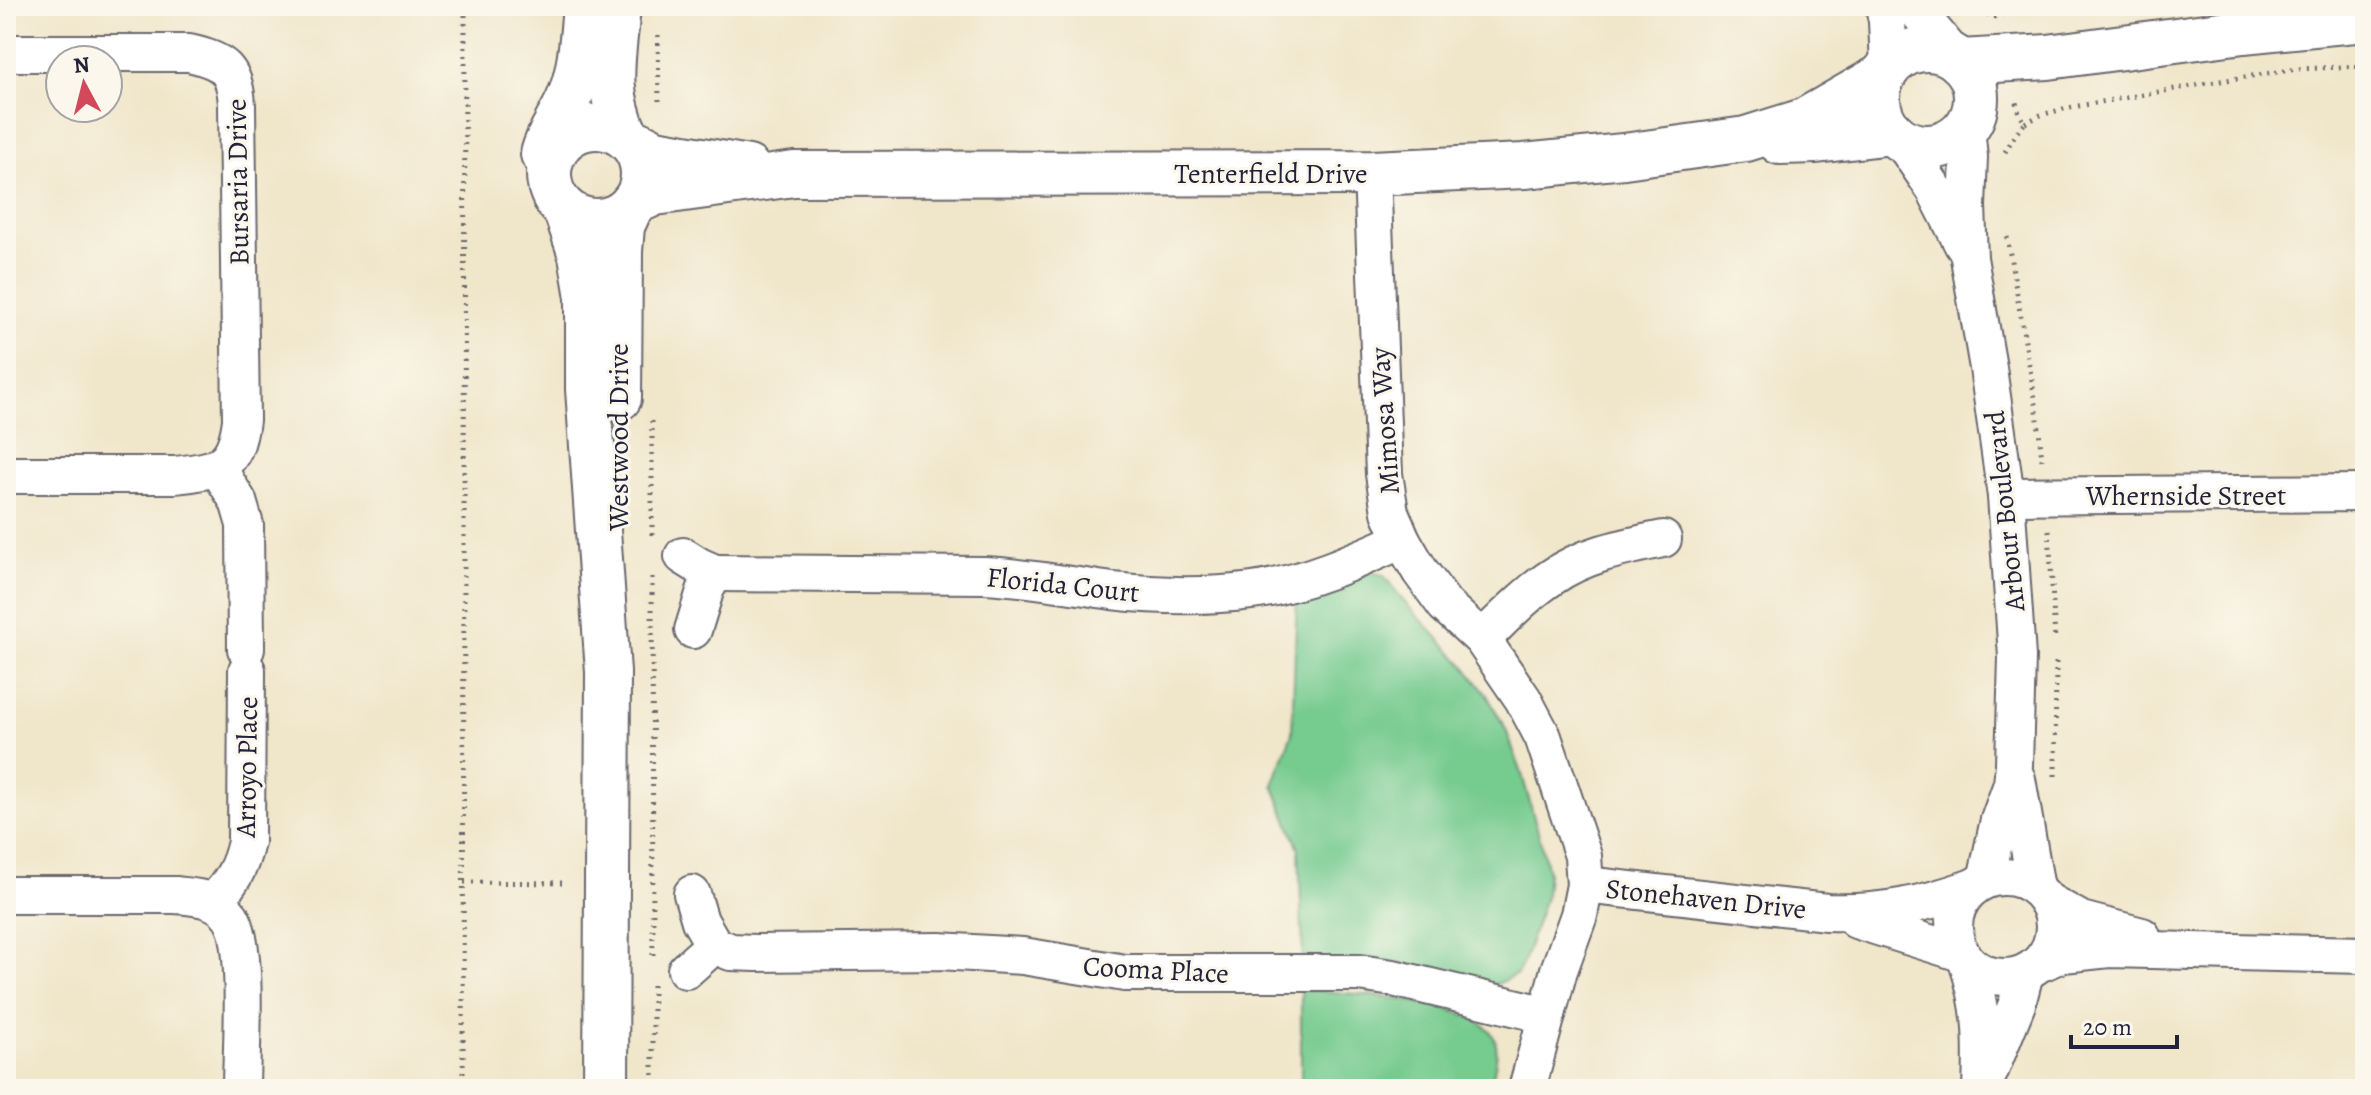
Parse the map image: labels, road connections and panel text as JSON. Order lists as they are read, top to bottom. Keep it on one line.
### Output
{"streets":{"street":["Tenterfield Drive","Bursaria Drive","Mimosa Way","Westwood Drive","Whernside Street","Arbour Boulevard","Florida Court","Arroyo Place","Stonehaven Drive","Cooma Place"]},"crossings":[["Tenterfield Drive","Mimosa Way"],["Tenterfield Drive","Westwood Drive"],["Bursaria Drive","Arroyo Place"],["Mimosa Way","Florida Court"],["Mimosa Way","Stonehaven Drive"],["Mimosa Way","Cooma Place"],["Whernside Street","Arbour Boulevard"],["Arbour Boulevard","Stonehaven Drive"]],"scale_bar":"20 m","north":"top"}
